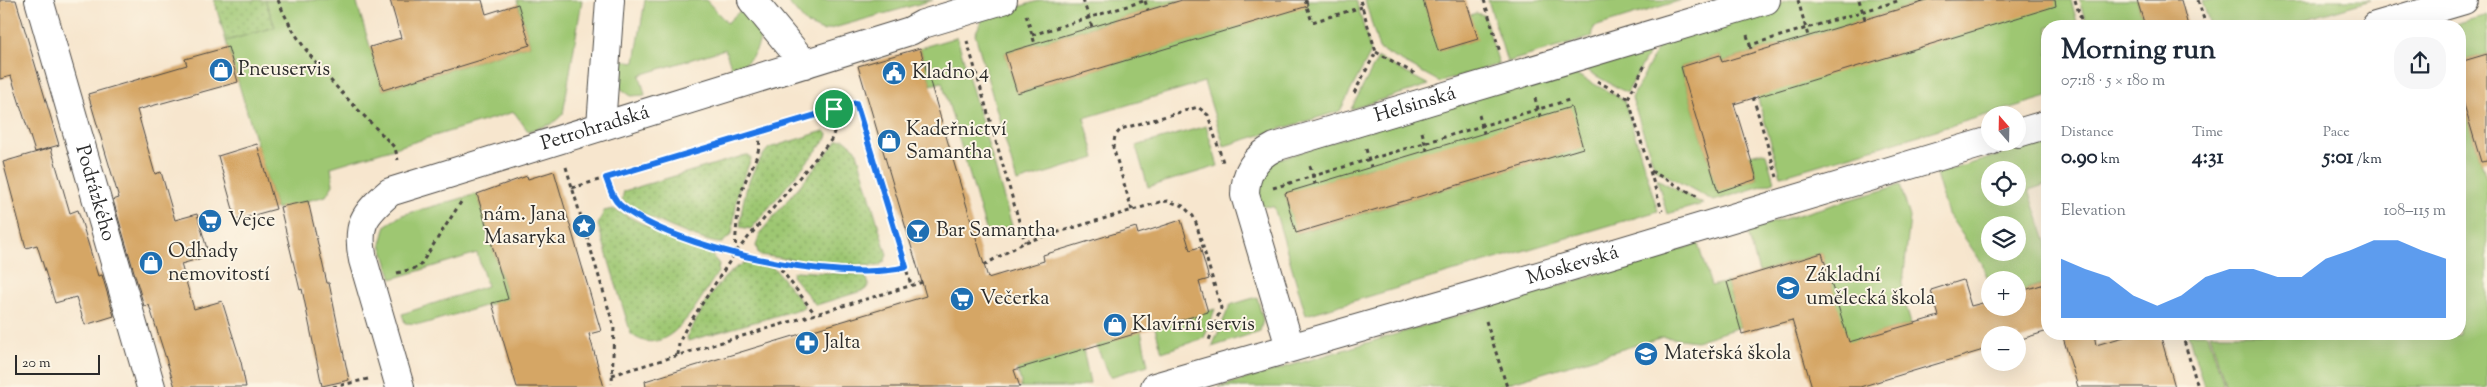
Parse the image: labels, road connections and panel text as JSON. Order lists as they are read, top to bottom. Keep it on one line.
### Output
{"streets":{"street":["Helsinská","Petrohradská","Podrázkého","Moskevská"]},"crossings":[["Helsinská","Moskevská"]],"places":{"shop":["Pneuservis","Kadeřnictví Samantha","Odhady nemovitostí","Klavírní servis"],"public building":["Kladno 4"],"supermarket":["Vejce","Večerka"],"place":["nám. Jana Masaryka"],"bar":["Bar Samantha"],"school or university":["Základní umělecká škola","Mateřská škola"],"pharmacy":["Jalta"]},"scale_bar":"20 m","north":"top","page":{"heading":["Morning run","07:18 · 5 × 180 m"],"stats":[["Distance","0.90 km"],["Time","4:31"],["Pace","5:01 /km"]],"map_buttons":["+","−"],"chart":["Elevation","108–115 m"],"scale":"20 m"}}
